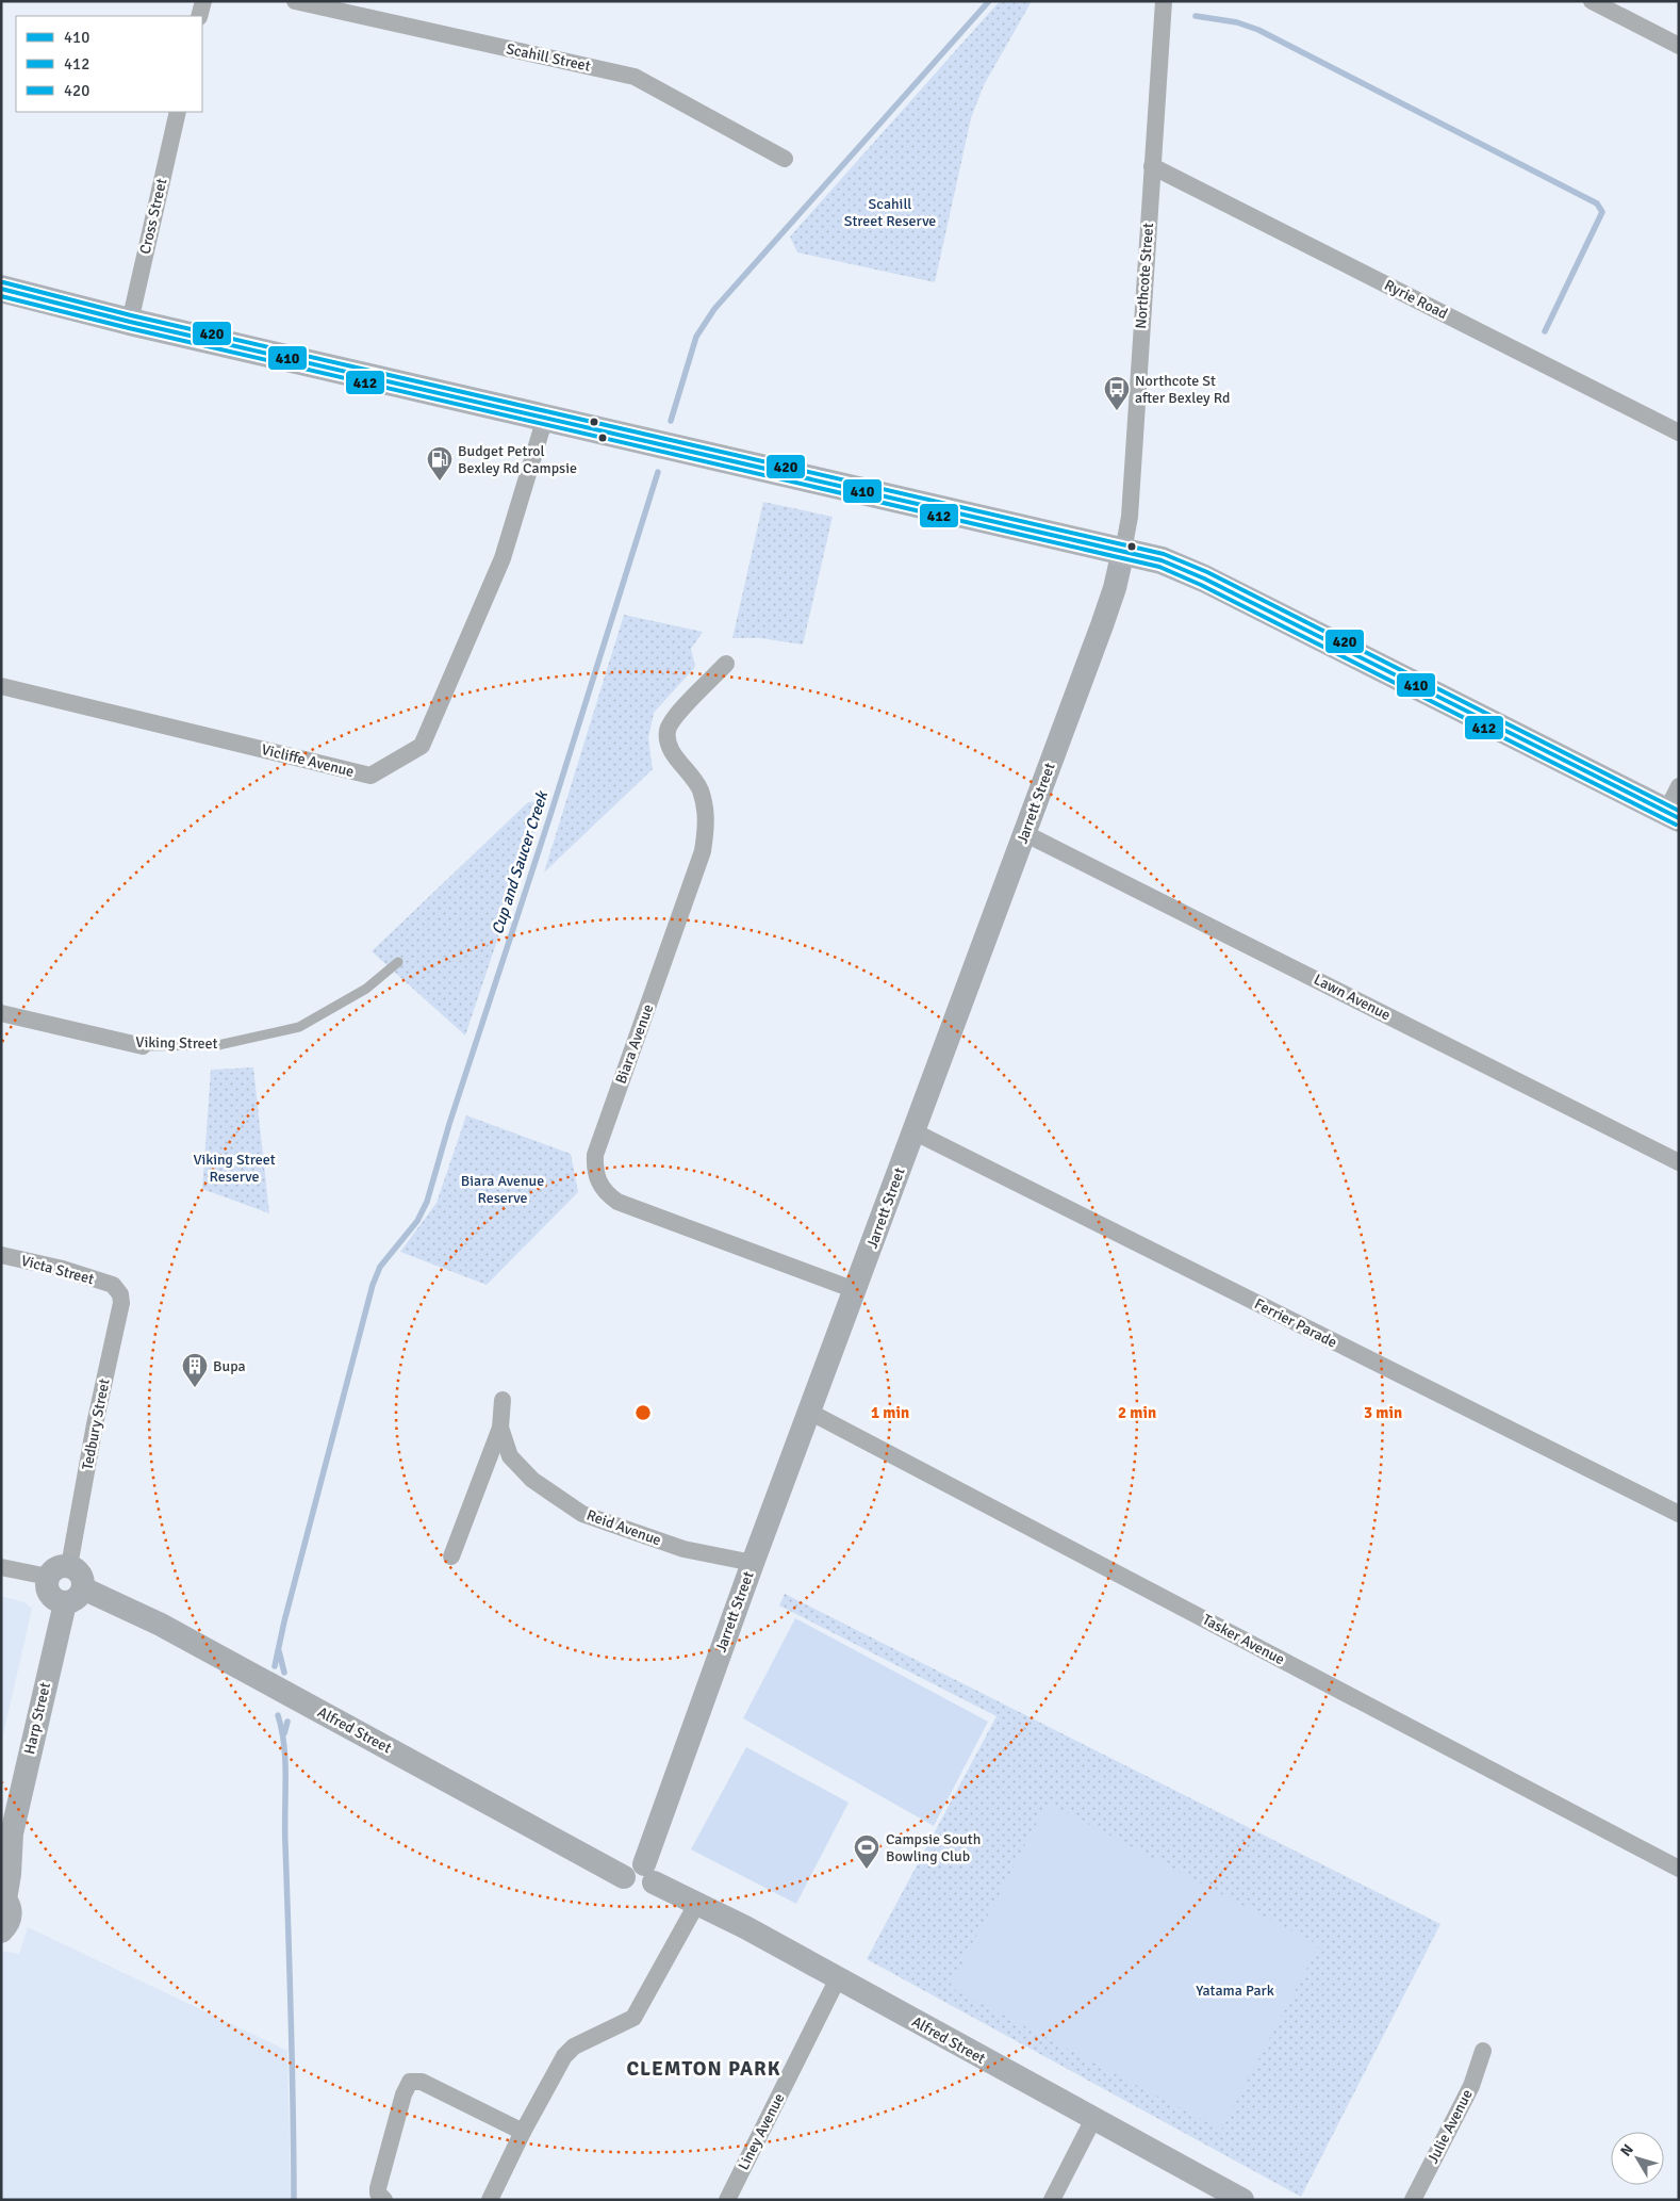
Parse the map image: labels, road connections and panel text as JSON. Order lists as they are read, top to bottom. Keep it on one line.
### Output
{"streets":{"street":["Scahill Street","Cross Street","Northcote Street","Ryrie Road","Vicliffe Avenue","Jarrett Street","Lawn Avenue","Viking Street","Biara Avenue","Victa Street","Ferrier Parade","Tedbury Street","Reid Avenue","Tasker Avenue","Harp Street","Alfred Street","Julie Avenue","Liney Avenue"]},"crossings":[["Northcote Street","Ryrie Road"],["Northcote Street","Jarrett Street"],["Jarrett Street","Lawn Avenue"],["Jarrett Street","Biara Avenue"],["Jarrett Street","Ferrier Parade"],["Jarrett Street","Reid Avenue"],["Jarrett Street","Tasker Avenue"],["Jarrett Street","Alfred Street"],["Victa Street","Tedbury Street"],["Tedbury Street","Alfred Street"],["Harp Street","Alfred Street"],["Alfred Street","Liney Avenue"]],"districts":["CLEMTON PARK"],"water":["Cup and Saucer Creek"],"parks":["Scahill Street Reserve","Viking Street Reserve","Biara Avenue Reserve","Yatama Park"],"places":{"bus stop":["Northcote St after Bexley Rd"],"fuel station":["Budget Petrol Bexley Rd Campsie"],"building":["Bupa"],"sports":["Campsie South Bowling Club"]},"lines":["transit line 420","transit line 410","transit line 412"],"legend":["410","412","420"],"north":"top left","rings":["1 min","2 min","3 min"]}
